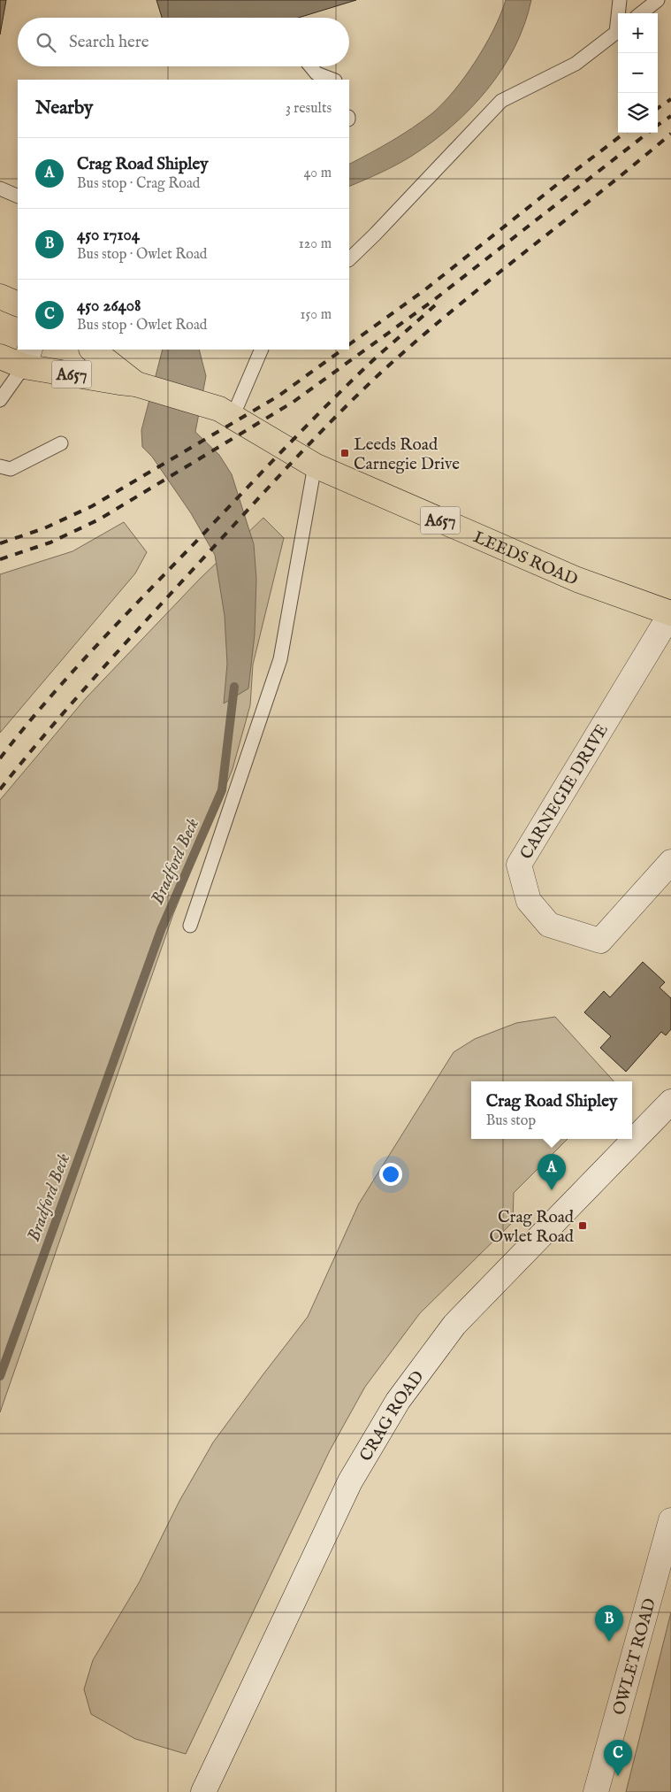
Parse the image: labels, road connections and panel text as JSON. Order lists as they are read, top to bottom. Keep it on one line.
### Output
{"streets":{"main road":["A657","LEEDS ROAD","CARNEGIE DRIVE","CRAG ROAD","OWLET ROAD"]},"crossings":[["A657","LEEDS ROAD"],["LEEDS ROAD","CARNEGIE DRIVE"]],"water":["Bradford Beck"],"places":{"transit":["Leeds Road Carnegie Drive","Crag Road Owlet Road"]},"page":{"map_buttons":["+","−"],"search":"Search here","heading":["Nearby","3 results"],"list":[{"mark":"A","name":"Crag Road Shipley","note":"Bus stop · Crag Road","value":"40 m"},{"mark":"B","name":"450 17104","note":"Bus stop · Owlet Road","value":"120 m"},{"mark":"C","name":"450 26408","note":"Bus stop · Owlet Road","value":"150 m"}],"popup":["Crag Road Shipley","Bus stop"],"pins":["A","B","C"]}}
